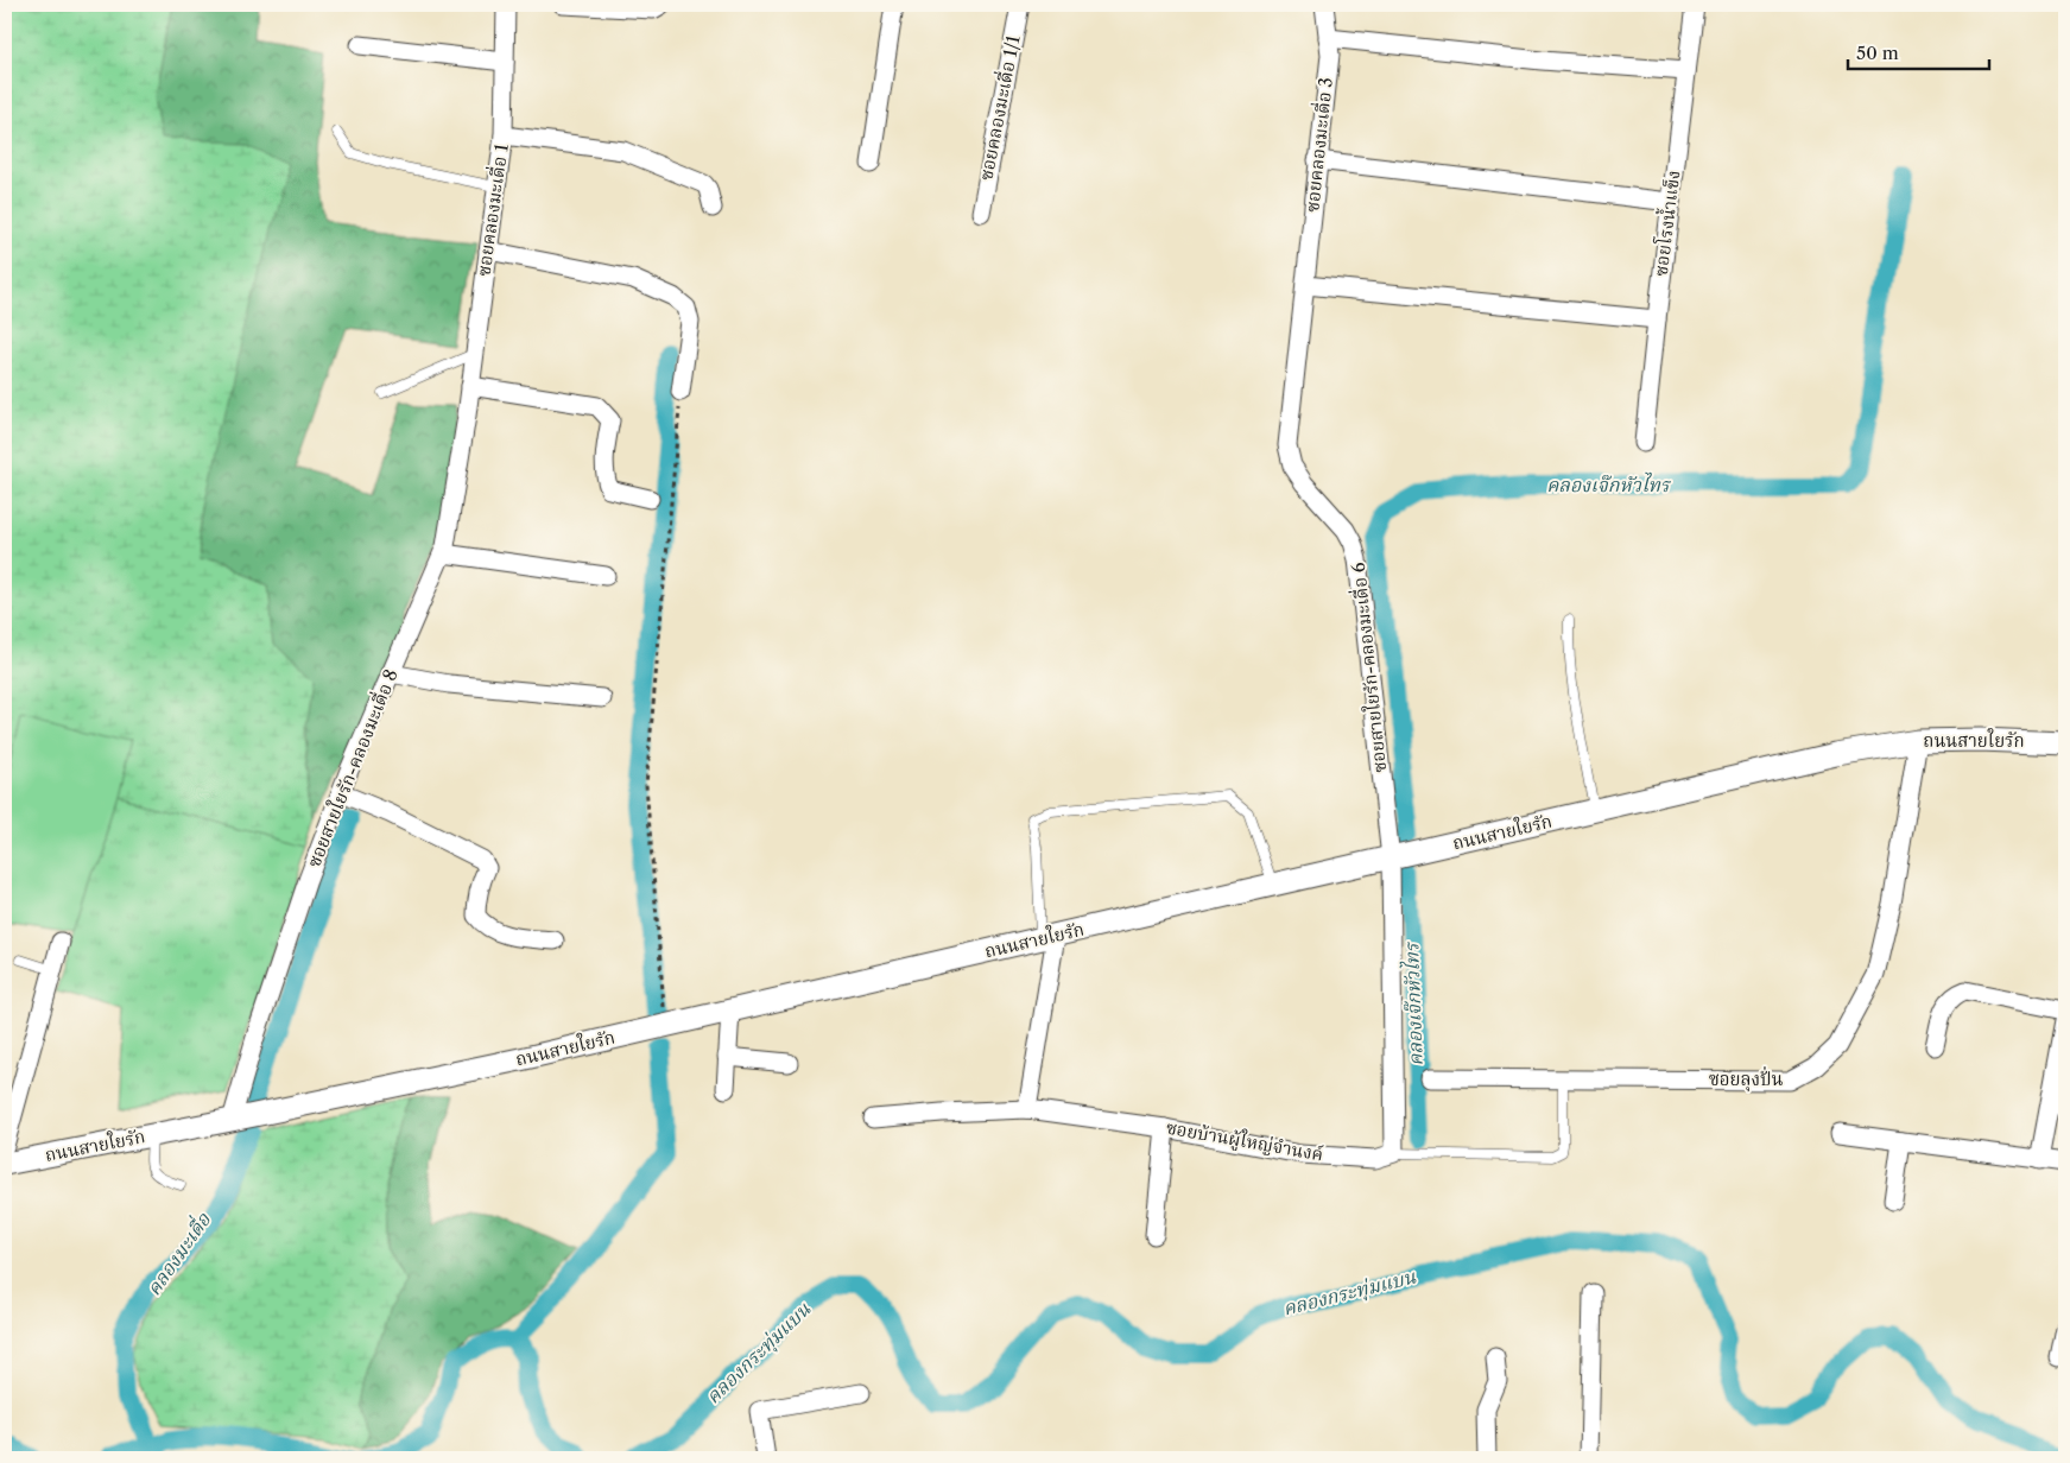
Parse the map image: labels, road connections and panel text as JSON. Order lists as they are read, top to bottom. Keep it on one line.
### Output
{"streets":{"street":["ซอยคลองมะเดื่อ 1/1","ซอยคลองมะเดื่อ 3","ซอยคลองมะเดื่อ 1","ซอยโรงน้ำแข็ง","ซอยสายใยรัก-คลองมะเดื่อ 6","ถนนสายใยรัก","ซอยสายใยรัก-คลองมะเดื่อ 8","ซอยลุงปั่น","ซอยบ้านผู้ใหญ่จำนงค์"]},"crossings":[["ซอยคลองมะเดื่อ 3","ซอยสายใยรัก-คลองมะเดื่อ 6"],["ซอยคลองมะเดื่อ 1","ซอยสายใยรัก-คลองมะเดื่อ 8"],["ซอยสายใยรัก-คลองมะเดื่อ 6","ถนนสายใยรัก"],["ถนนสายใยรัก","ซอยสายใยรัก-คลองมะเดื่อ 8"],["ถนนสายใยรัก","ซอยลุงปั่น"]],"water":["คลองเจ๊กหัวไทร","คลองมะเดื่อ","คลองกระทุ่มแบน"],"scale_bar":"50 m"}
